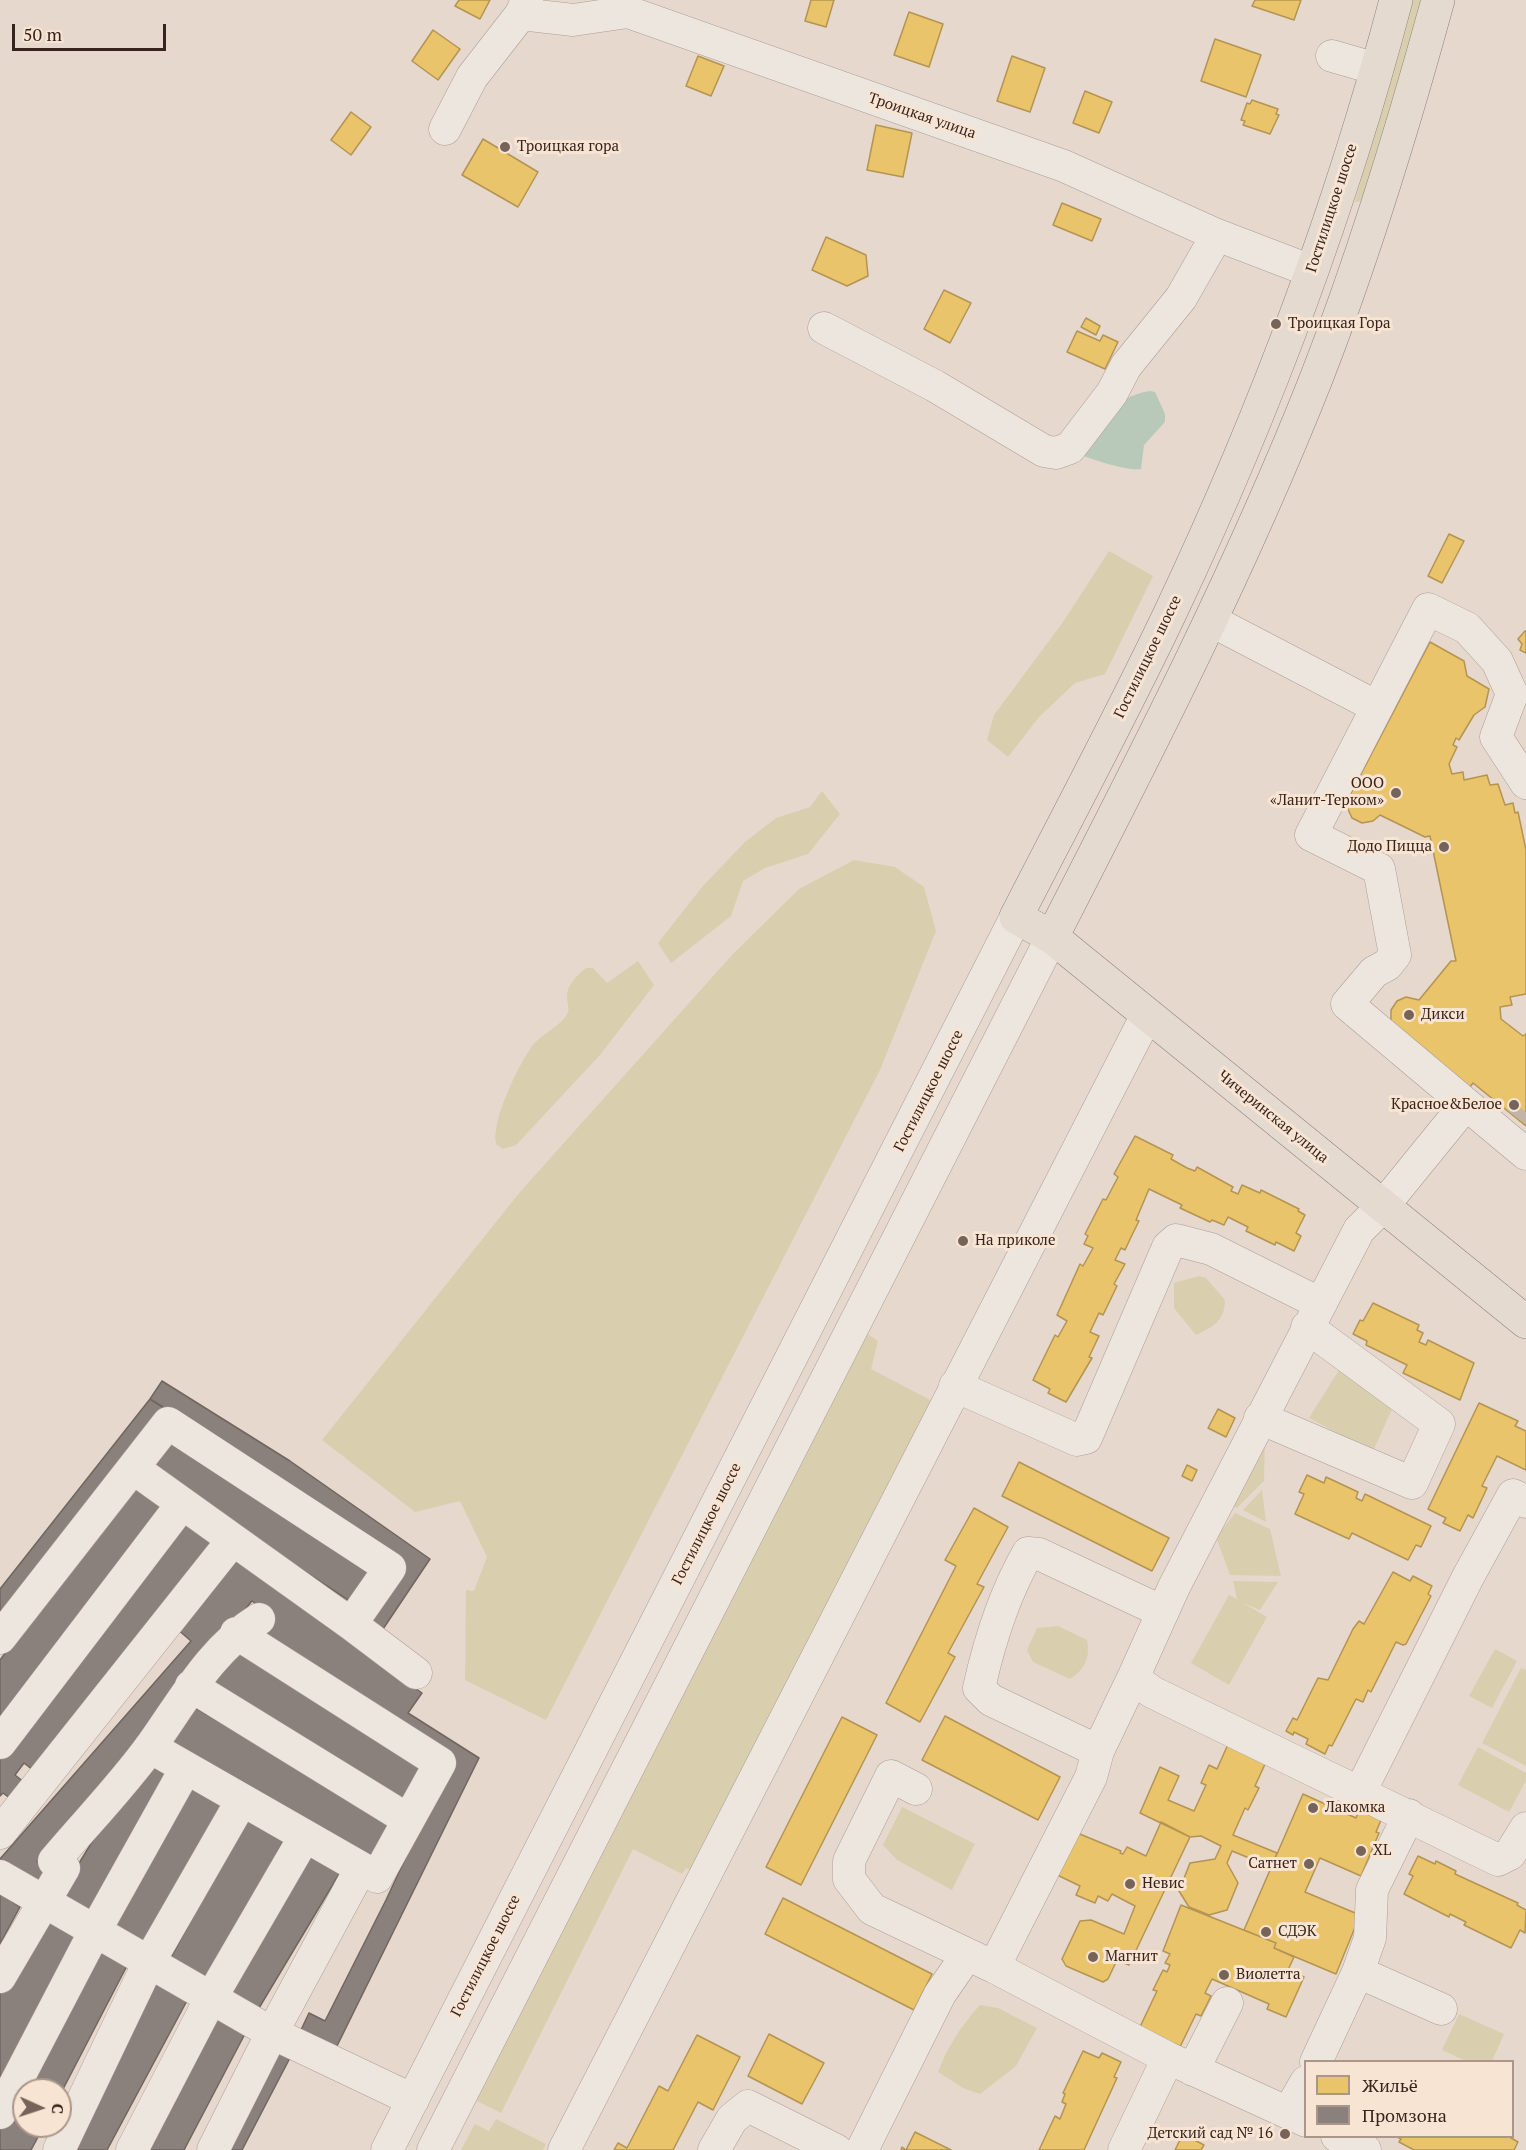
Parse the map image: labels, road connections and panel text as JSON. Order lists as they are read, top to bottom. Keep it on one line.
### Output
{"streets":{"main road":["Гостилицкое шоссе","Чичеринская улица"],"street":["Троицкая улица"]},"crossings":[["Троицкая улица","Гостилицкое шоссе"],["Гостилицкое шоссе","Чичеринская улица"]],"places":["Троицкая гора","Троицкая Гора","ООО «Ланит-Терком»","Додо Пицца","Дикси","Красное&Белое","На приколе","Лакомка","XL","Сатнет","Невис","СДЭК","Магнит","Виолетта","Детский сад № 16"],"legend":["Жильё","Промзона"],"scale_bar":"50 m","north":"right"}
